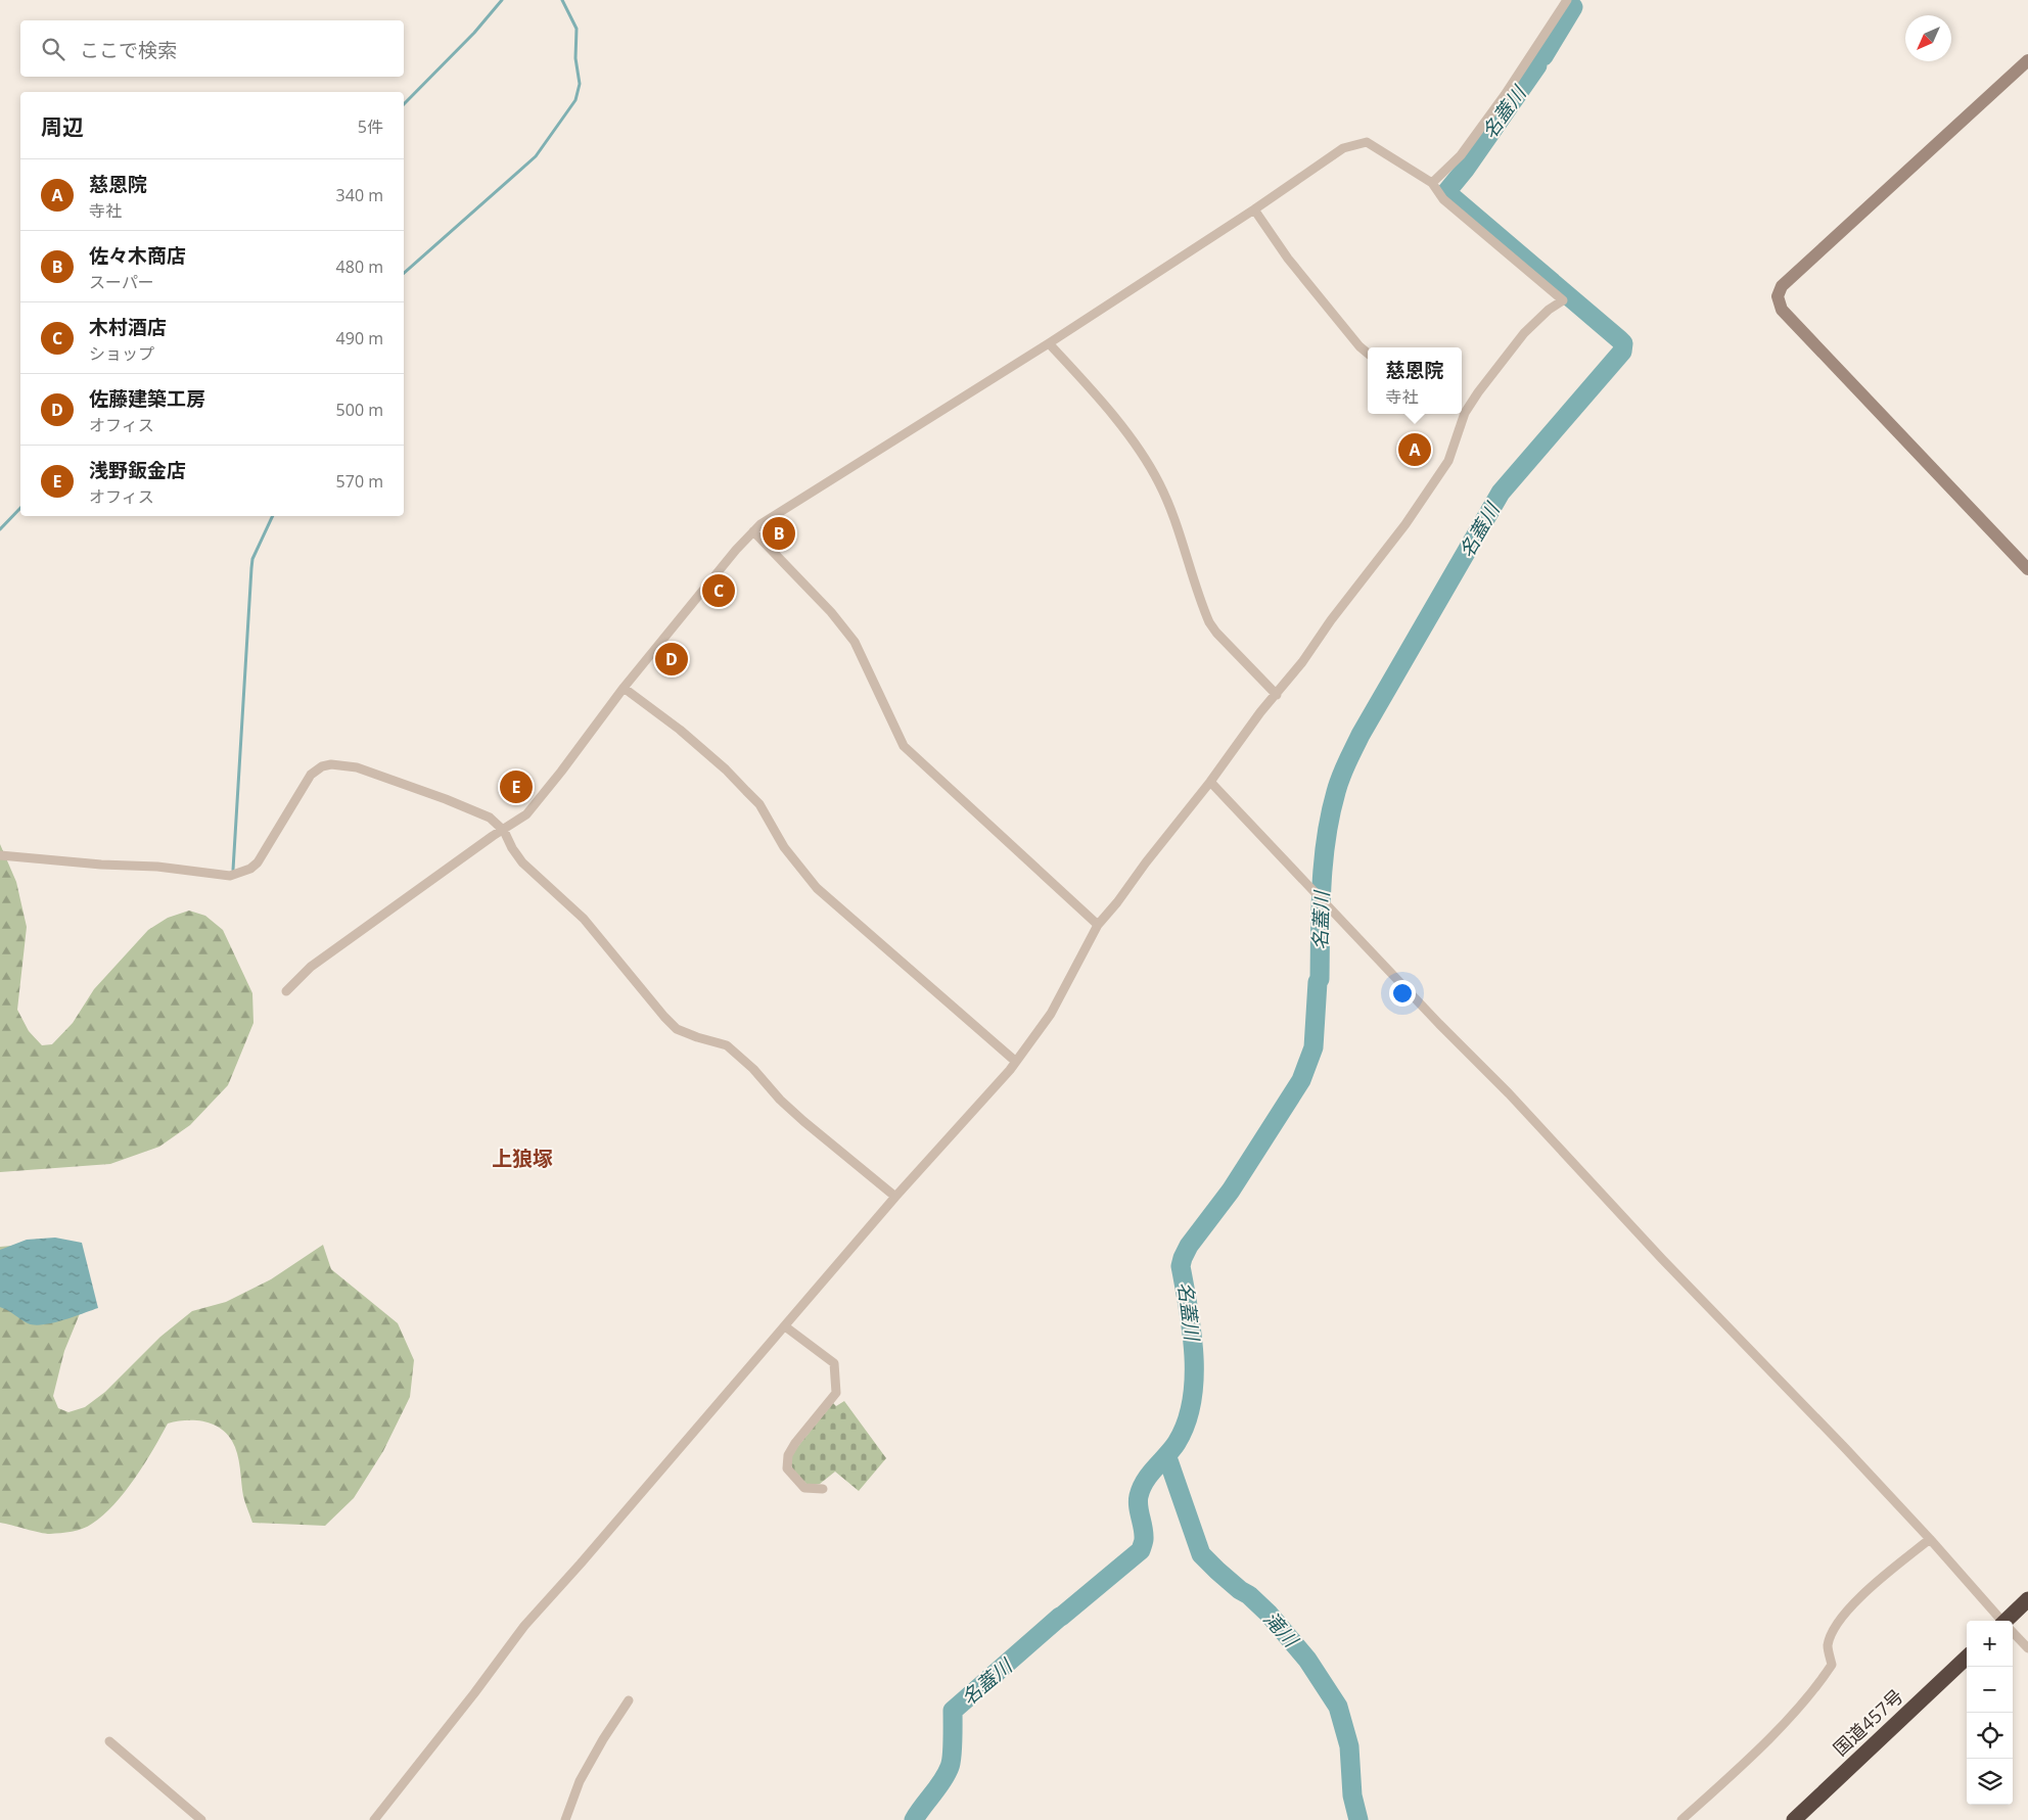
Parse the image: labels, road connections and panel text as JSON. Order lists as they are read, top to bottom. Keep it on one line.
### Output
{"streets":{"highway":["国道457号"]},"districts":["上狼塚"],"water":["名蓋川","滝川"],"north":"bottom left","page":{"search":"ここで検索","heading":["周辺","5件"],"list":[{"mark":"A","name":"慈恩院","note":"寺社","value":"340 m"},{"mark":"B","name":"佐々木商店","note":"スーパー","value":"480 m"},{"mark":"C","name":"木村酒店","note":"ショップ","value":"490 m"},{"mark":"D","name":"佐藤建築工房","note":"オフィス","value":"500 m"},{"mark":"E","name":"浅野鈑金店","note":"オフィス","value":"570 m"}],"popup":["慈恩院","寺社"],"pins":["A","B","C","D","E"],"map_buttons":["+","−"]}}
